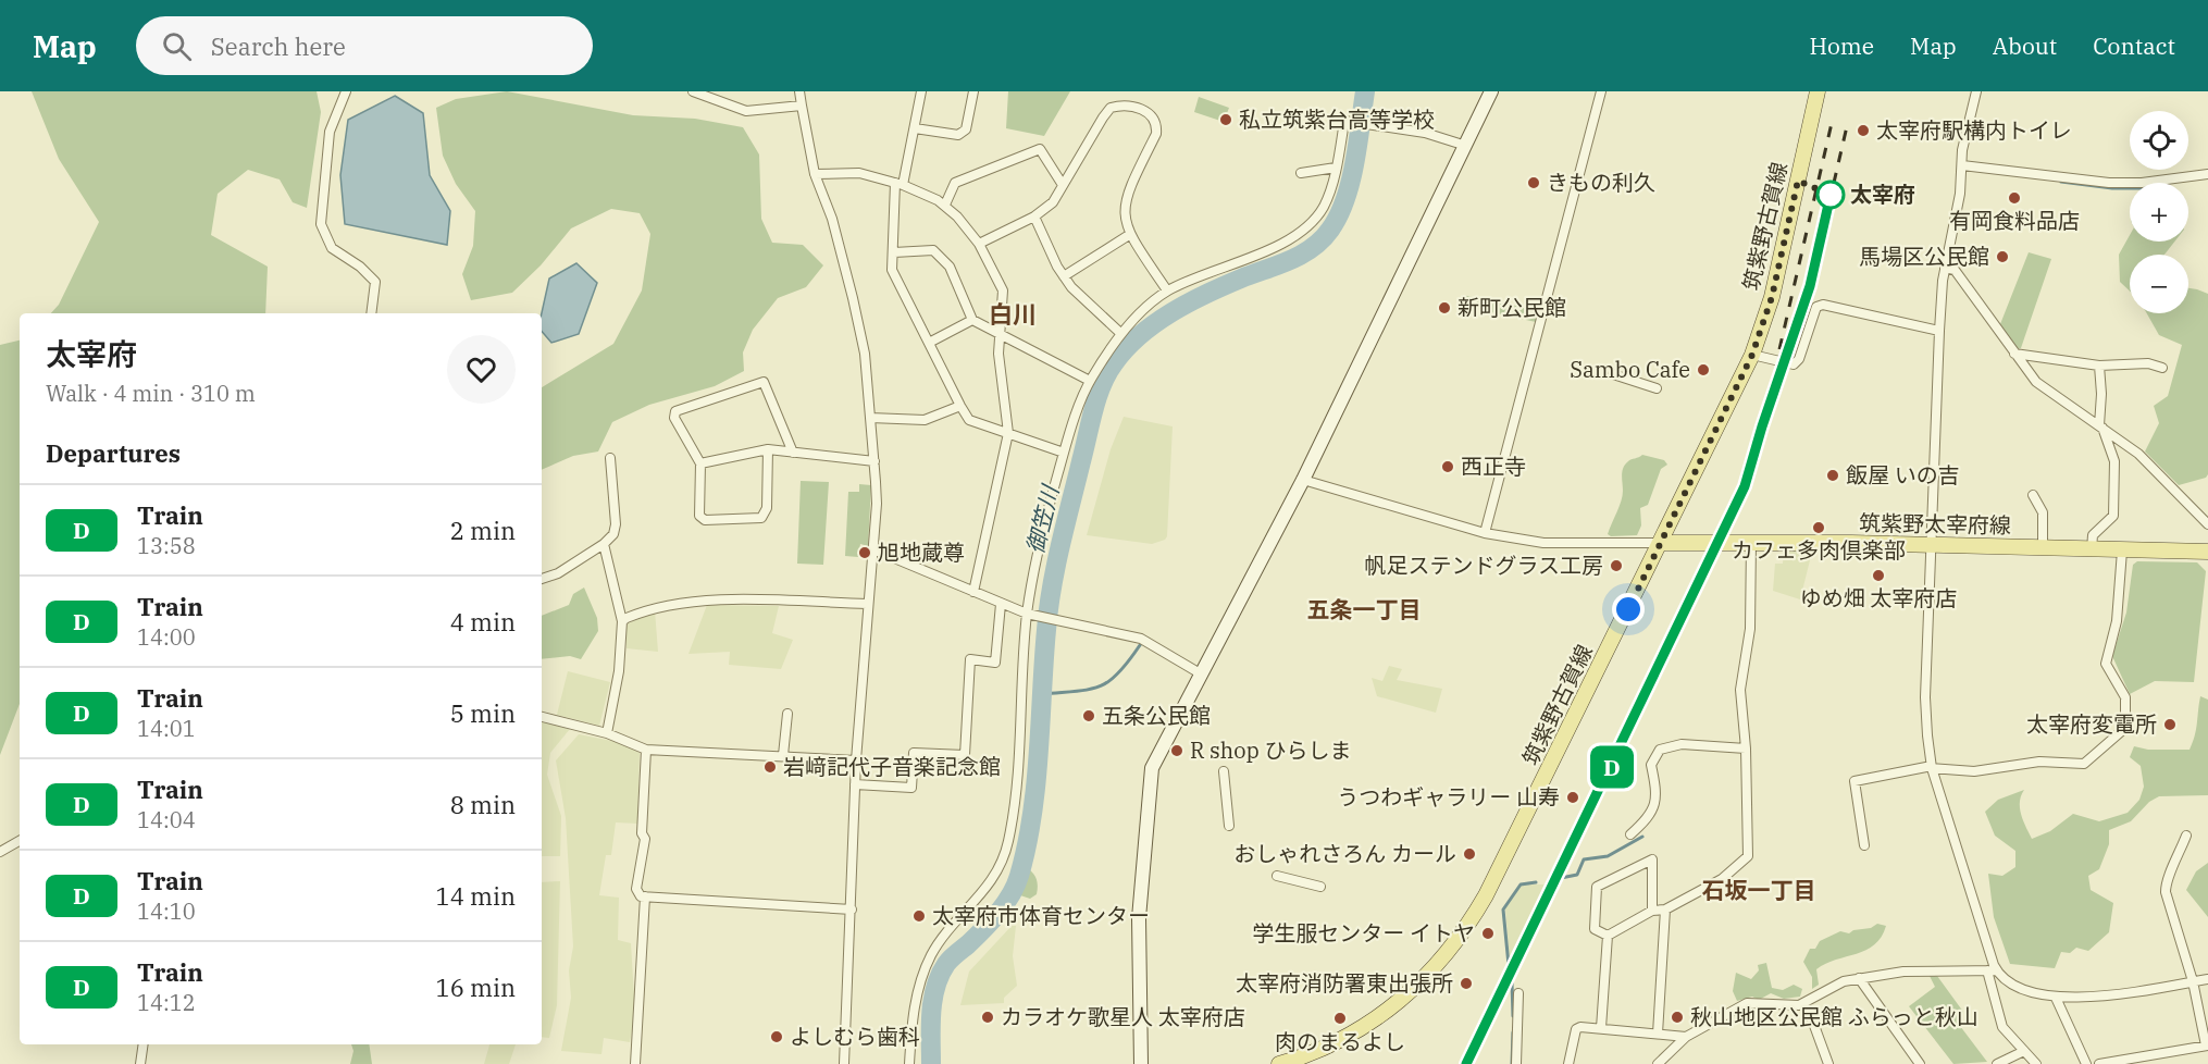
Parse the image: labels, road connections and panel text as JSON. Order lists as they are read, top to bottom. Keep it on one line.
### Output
{"streets":{"main road":["筑紫野古賀線","筑紫野太宰府線"]},"crossings":[["筑紫野古賀線","筑紫野太宰府線"]],"districts":["白川","五条一丁目","石坂一丁目"],"water":["御笠川"],"places":["私立筑紫台高等学校","太宰府駅構内トイレ","きもの利久","太宰府","有岡食料品店","馬場区公民館","新町公民館","Sambo Cafe","西正寺","飯屋 いの吉","カフェ多肉倶楽部","旭地蔵尊","帆足ステンドグラス工房","ゆめ畑 太宰府店","五条公民館","太宰府変電所","R shop ひらしま","岩﨑記代子音楽記念館","うつわギャラリー 山寿","おしゃれさろん カール","太宰府市体育センター","学生服センター イトヤ","太宰府消防署東出張所","カラオケ歌星人 太宰府店","秋山地区公民館 ふらっと秋山","肉のまるよし","よしむら歯科"],"page":{"header":"Map","search":"Search here","nav":["Home","Map","About","Contact"],"on_map":"D","map_buttons":["+","−"],"heading":[["太宰府","Walk · 4 min · 310 m"],"Departures"],"list":[{"mark":"D","name":"Train","note":"13:58","value":"2 min"},{"mark":"D","name":"Train","note":"14:00","value":"4 min"},{"mark":"D","name":"Train","note":"14:01","value":"5 min"},{"mark":"D","name":"Train","note":"14:04","value":"8 min"},{"mark":"D","name":"Train","note":"14:10","value":"14 min"},{"mark":"D","name":"Train","note":"14:12","value":"16 min"}]}}
